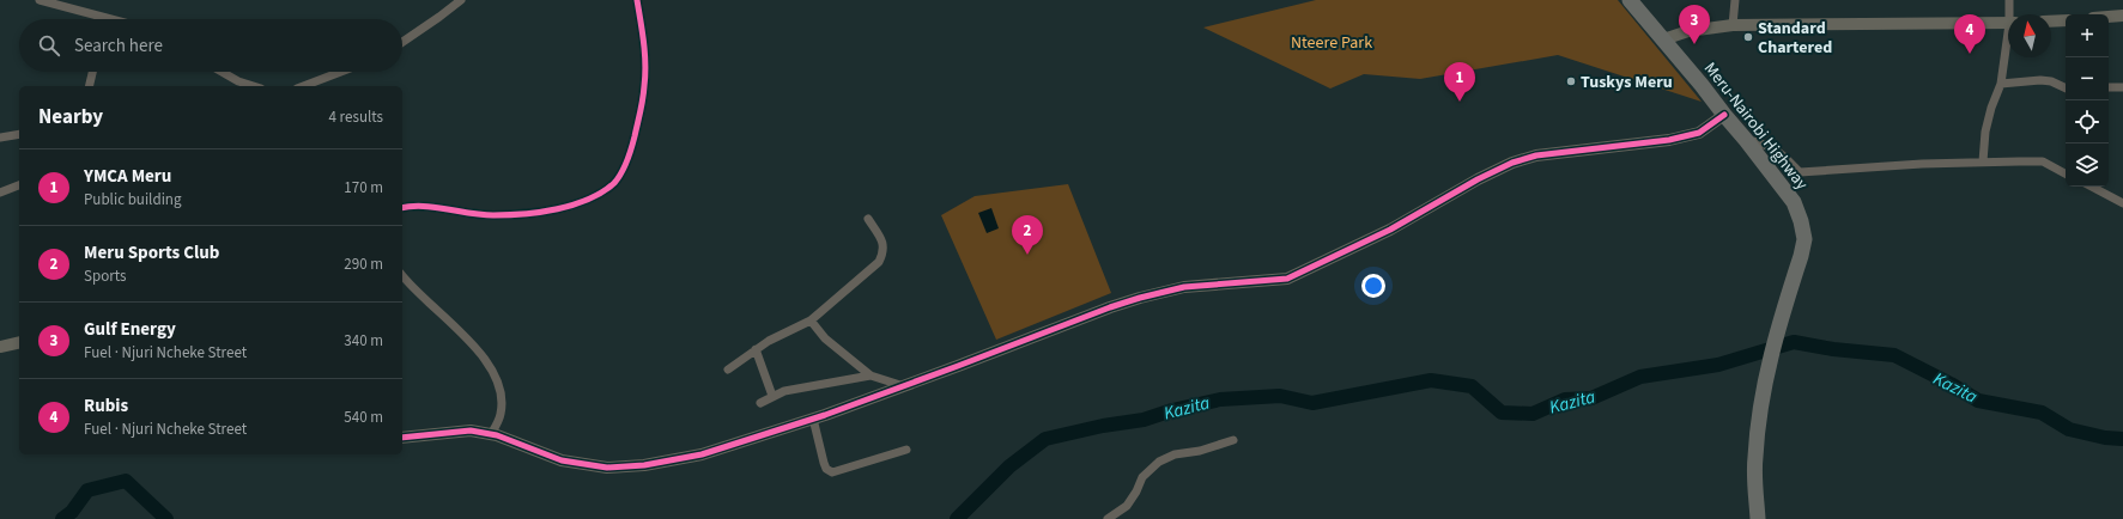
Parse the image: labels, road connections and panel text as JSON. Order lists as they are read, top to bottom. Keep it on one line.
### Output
{"streets":{"highway":["Meru-Nairobi Highway"]},"water":["Kazita"],"parks":["Nteere Park"],"places":["Standard Chartered","Tuskys Meru"],"north":"top","page":{"pins":["3","4","1","2"],"map_buttons":["+","−"],"search":"Search here","heading":["Nearby","4 results"],"list":[{"mark":"1","name":"YMCA Meru","note":"Public building","value":"170 m"},{"mark":"2","name":"Meru Sports Club","note":"Sports","value":"290 m"},{"mark":"3","name":"Gulf Energy","note":"Fuel · Njuri Ncheke Street","value":"340 m"},{"mark":"4","name":"Rubis","note":"Fuel · Njuri Ncheke Street","value":"540 m"}]}}
